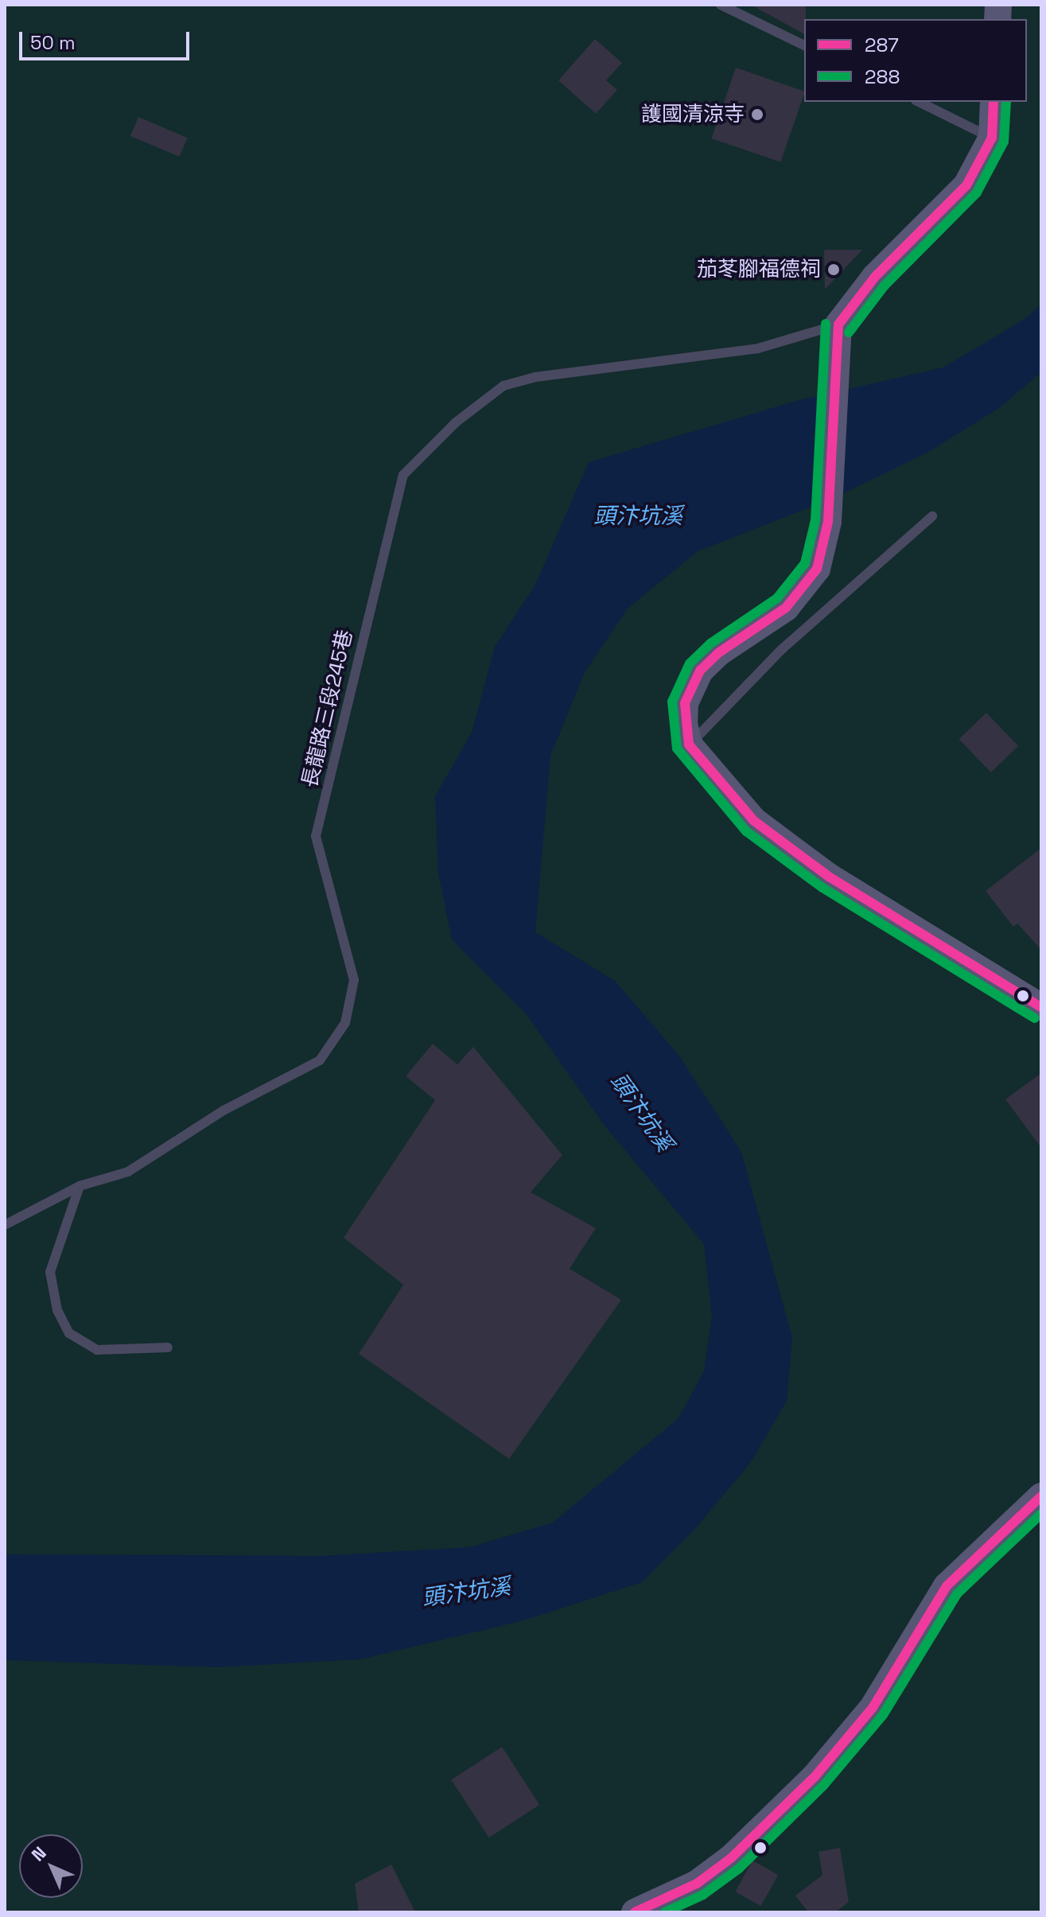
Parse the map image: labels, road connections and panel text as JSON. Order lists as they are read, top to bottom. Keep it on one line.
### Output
{"streets":{"lane":["長龍路三段245巷"]},"water":["頭汴坑溪"],"places":["護國清涼寺","茄苳腳福德祠"],"lines":["transit line 287","transit line 288"],"legend":["287","288"],"scale_bar":"50 m","north":"top left"}
